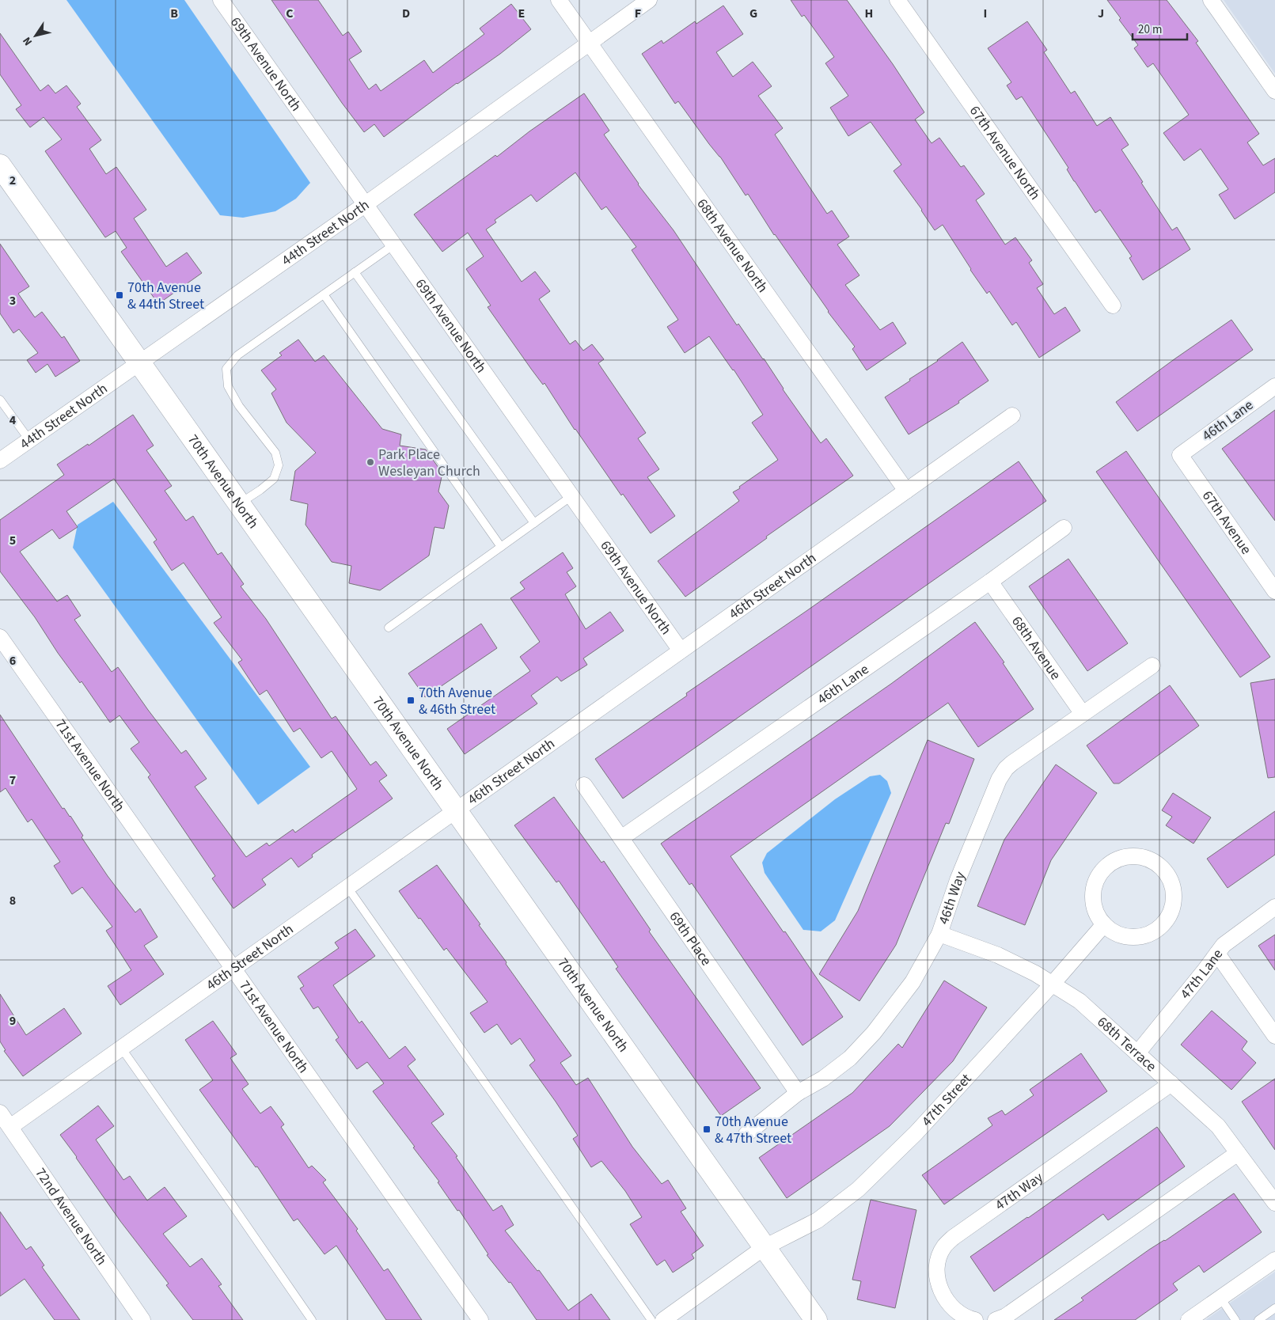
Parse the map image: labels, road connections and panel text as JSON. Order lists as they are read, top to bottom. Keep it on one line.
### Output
{"streets":{"street":["69th Avenue North","67th Avenue North","44th Street North","68th Avenue North","46th Lane","70th Avenue North","67th Avenue","46th Street North","68th Avenue","71st Avenue North","46th Way","69th Place","47th Lane","68th Terrace","47th Street","47th Way","72nd Avenue North"]},"crossings":[["69th Avenue North","44th Street North"],["69th Avenue North","46th Street North"],["44th Street North","68th Avenue North"],["44th Street North","70th Avenue North"],["68th Avenue North","46th Street North"],["46th Lane","67th Avenue"],["46th Lane","68th Avenue"],["46th Lane","69th Place"],["70th Avenue North","46th Street North"],["70th Avenue North","47th Street"],["46th Street North","71st Avenue North"],["46th Street North","72nd Avenue North"],["68th Avenue","46th Way"],["46th Way","69th Place"],["46th Way","68th Terrace"],["47th Lane","68th Terrace"],["68th Terrace","47th Street"],["68th Terrace","47th Way"]],"places":{"transit":["70th Avenue & 44th Street","70th Avenue & 46th Street","70th Avenue & 47th Street"],"other":["Park Place Wesleyan Church"]},"scale_bar":"20 m","north":"bottom left","grid":{"columns":["B","C","D","E","F","G","H","I","J"],"rows":["2","3","4","5","6","7","8","9"]}}
